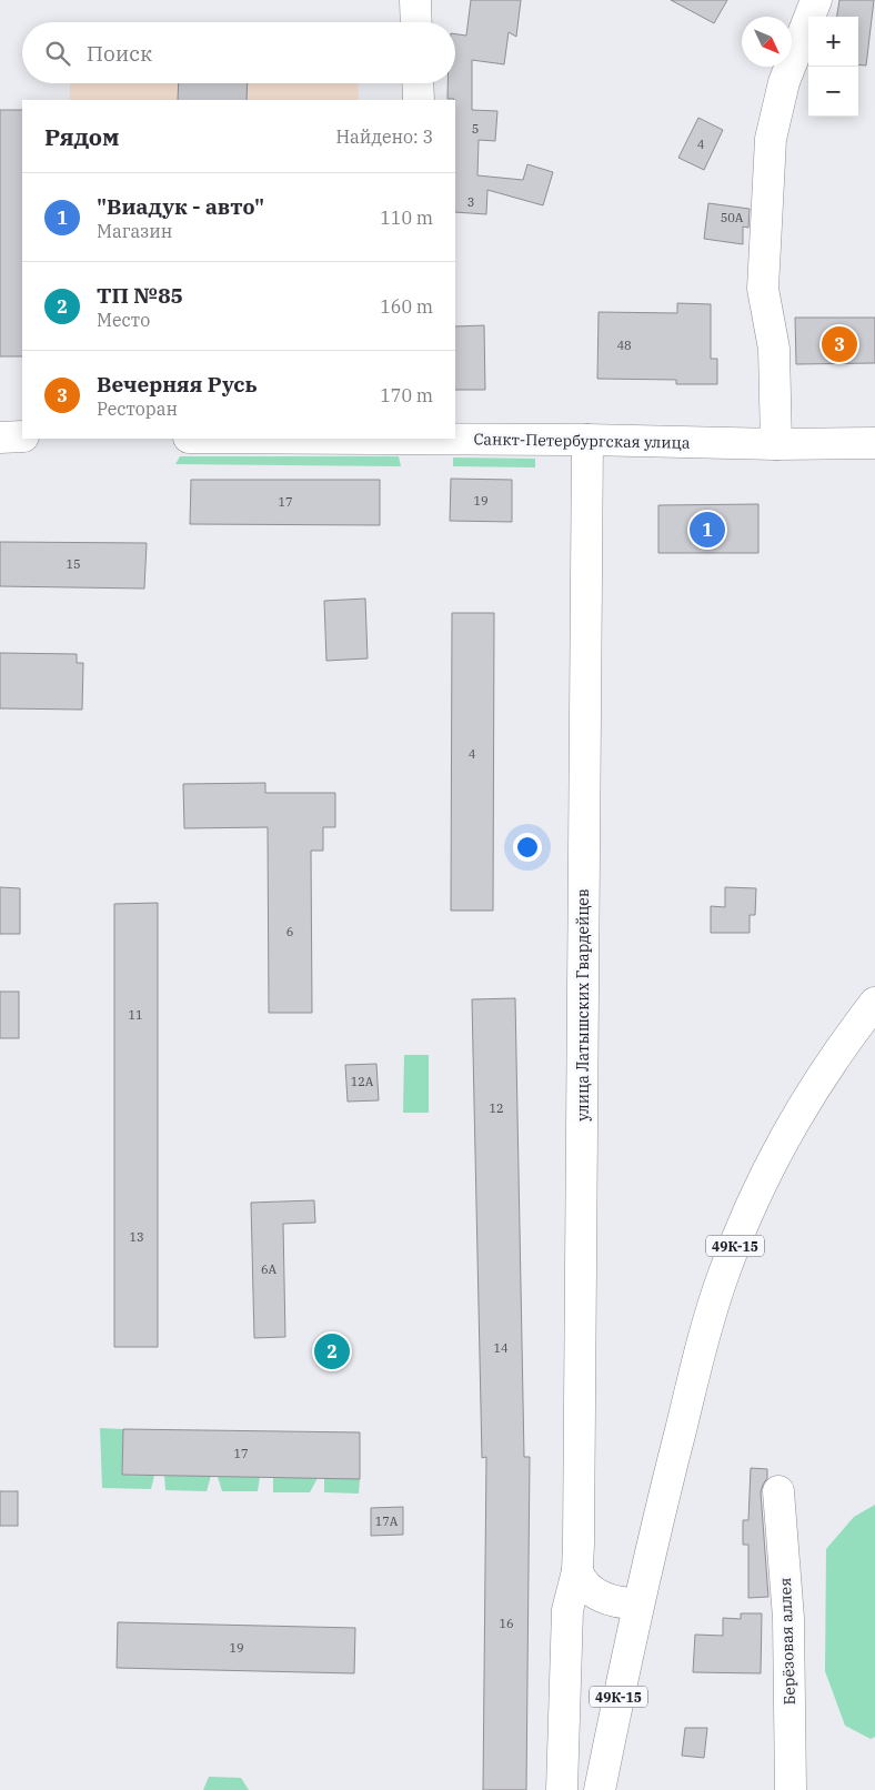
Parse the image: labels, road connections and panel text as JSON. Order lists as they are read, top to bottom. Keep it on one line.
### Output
{"streets":{"main road":["Санкт-Петербургская улица","улица Латышских Гвардейцев","49К-15","Берёзовая аллея"]},"crossings":[["Санкт-Петербургская улица","улица Латышских Гвардейцев"]],"house_numbers":["5","4","3","50А","48","19","17","15","4","6","11","12А","12","13","6А","14","17","17А","16","19"],"north":"bottom right","page":{"map_buttons":["+","−"],"search":"Поиск","heading":["Рядом","Найдено: 3"],"list":[{"mark":"1","name":"\"Виадук - авто\"","note":"Магазин","value":"110 m"},{"mark":"2","name":"ТП №85","note":"Место","value":"160 m"},{"mark":"3","name":"Вечерняя Русь","note":"Ресторан","value":"170 m"}],"pins":["3","1","2"]}}
